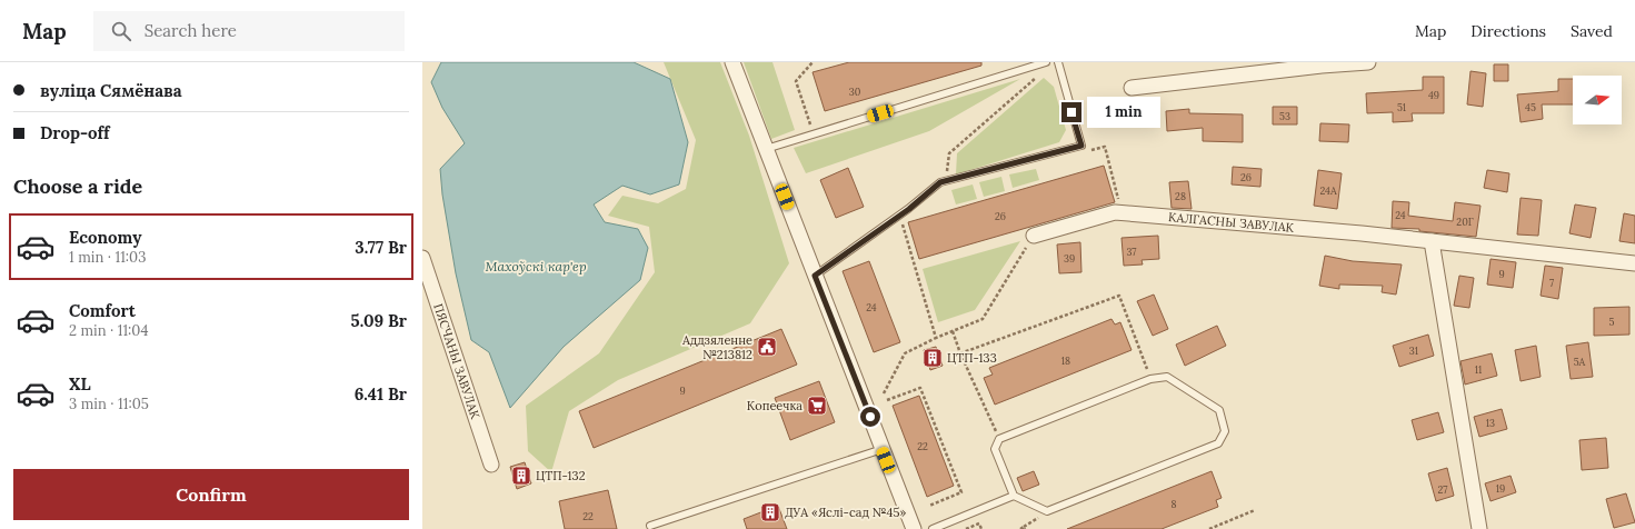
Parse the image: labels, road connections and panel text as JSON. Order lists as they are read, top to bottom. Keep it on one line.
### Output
{"streets":{"street":["КАЛГАСНЫ ЗАВУЛАК","ПЯСЧАНЫ ЗАВУЛАК"]},"water":["Махоўскі кар'ер"],"places":{"public building":["Аддзяленне №213812"],"building":["ЦТП-133","ЦТП-132","ДУА «Яслі-сад №45»"],"supermarket":["Копеечка"]},"house_numbers":["30","49","51","45","53","26","24А","28","24","26","20Г","37","39","9","7","24","5","31","18","5А","11","9","13","22","19","27","8","22"],"north":"right","page":{"header":"Map","search":"Search here","nav":["Map","Directions","Saved"],"banner":["вуліца Сямёнава","Drop-off"],"bubble":"1 min","heading":"Choose a ride","list":[{"name":"Economy","note":"1 min · 11:03","value":"3.77 Br"},{"name":"Comfort","note":"2 min · 11:04","value":"5.09 Br"},{"name":"XL","note":"3 min · 11:05","value":"6.41 Br"}],"buttons":"Confirm"}}
